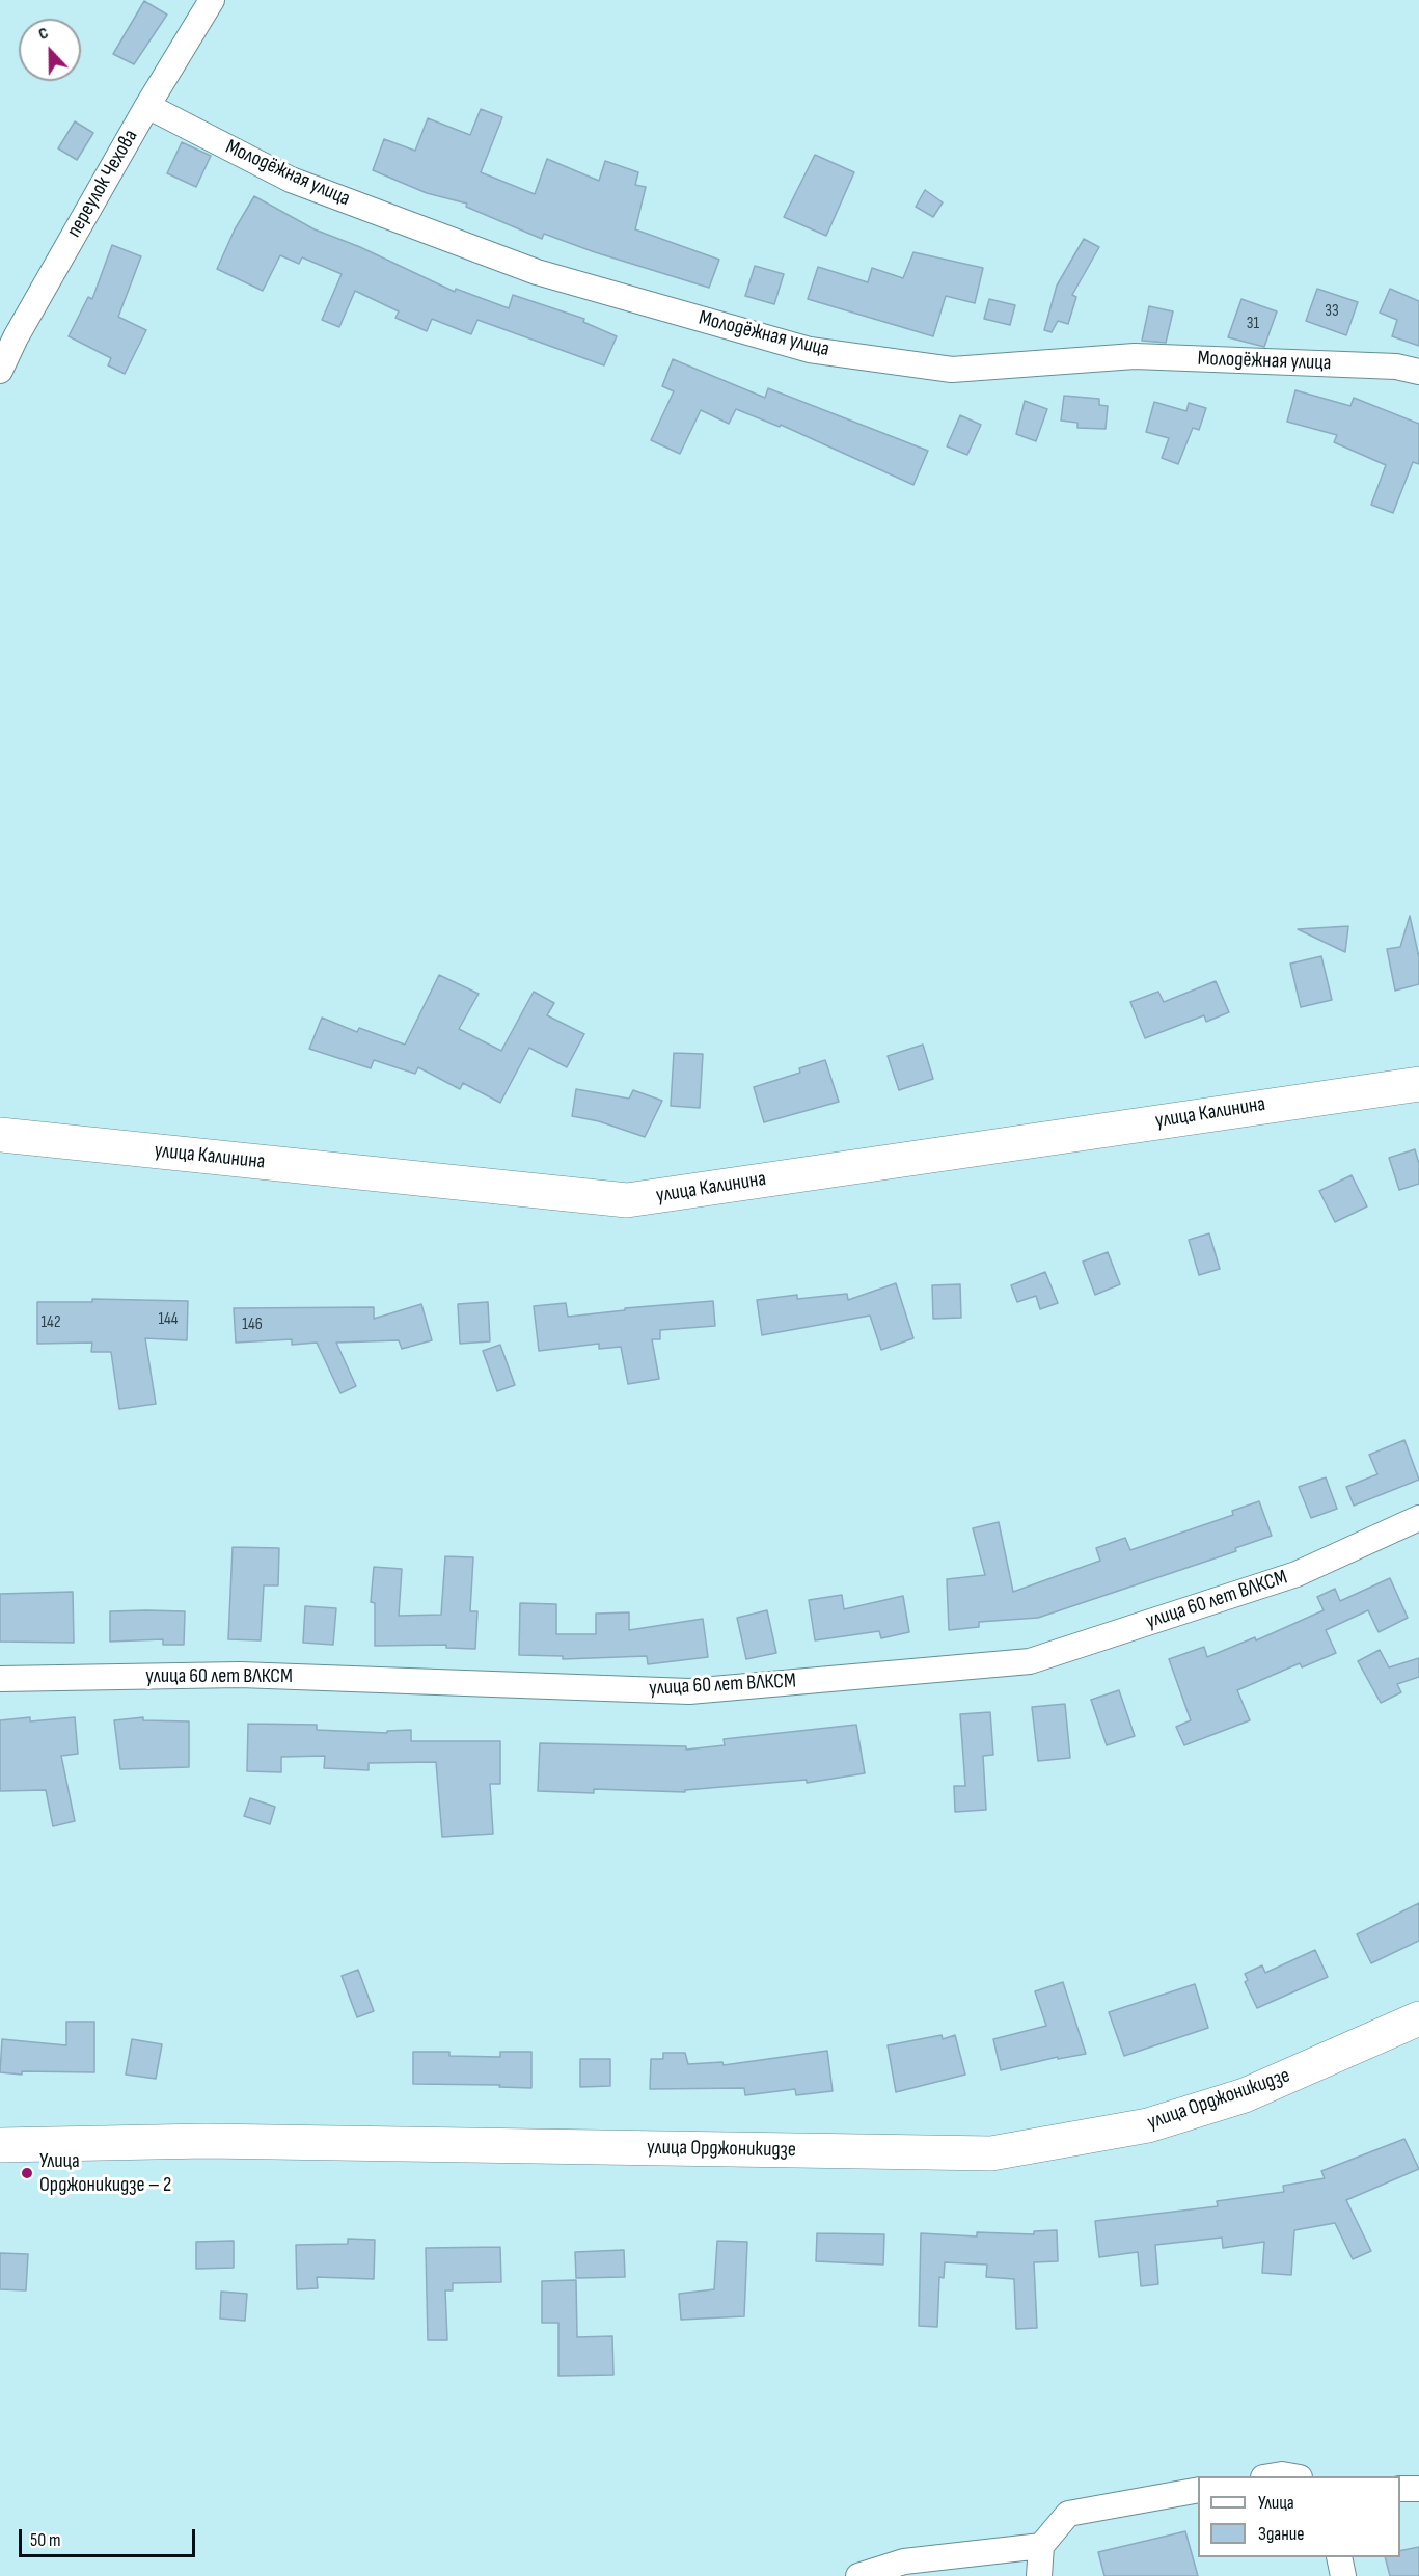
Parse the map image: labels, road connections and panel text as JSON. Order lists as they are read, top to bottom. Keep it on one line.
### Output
{"streets":{"main road":["улица Калинина","улица Орджоникидзе"],"street":["Молодёжная улица","переулок Чехова","улица 60 лет ВЛКСМ"]},"crossings":[["Молодёжная улица","переулок Чехова"]],"places":["Улица Орджоникидзе – 2"],"house_numbers":["33","31","144","142","146"],"legend":["Улица","Здание"],"scale_bar":"50 m","north":"top"}
